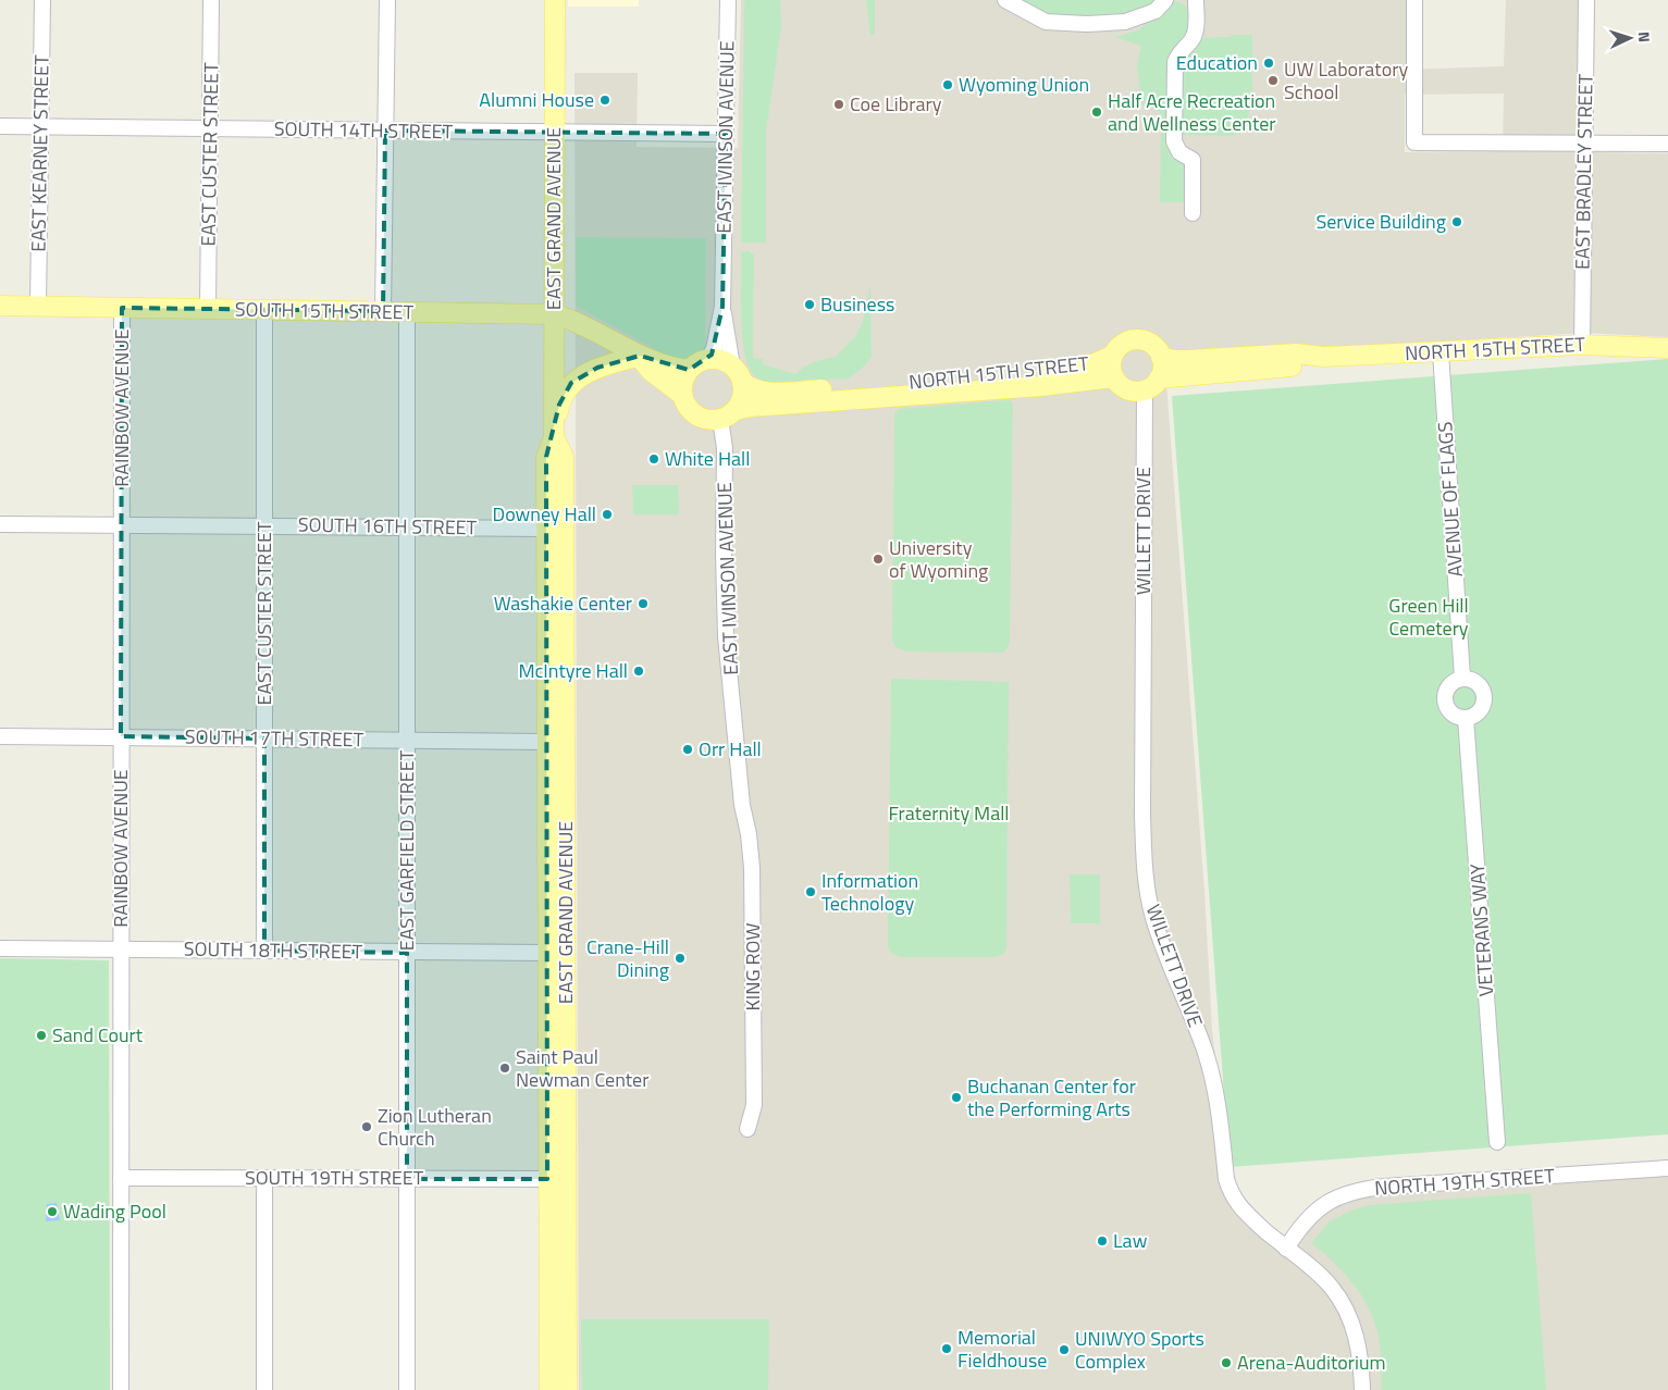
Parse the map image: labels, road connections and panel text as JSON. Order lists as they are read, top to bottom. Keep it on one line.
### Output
{"streets":{"main road":["EAST GRAND AVENUE","SOUTH 15TH STREET","NORTH 15TH STREET"],"street":["SOUTH 14TH STREET","EAST IVINSON AVENUE","EAST KEARNEY STREET","EAST CUSTER STREET","EAST BRADLEY STREET","RAINBOW AVENUE","AVENUE OF FLAGS","SOUTH 16TH STREET","WILLETT DRIVE","SOUTH 17TH STREET","EAST GARFIELD STREET","VETERANS WAY","SOUTH 18TH STREET","KING ROW","SOUTH 19TH STREET","NORTH 19TH STREET"]},"crossings":[["SOUTH 14TH STREET","EAST IVINSON AVENUE"],["SOUTH 14TH STREET","EAST KEARNEY STREET"],["SOUTH 14TH STREET","EAST CUSTER STREET"],["SOUTH 14TH STREET","EAST GRAND AVENUE"],["EAST IVINSON AVENUE","SOUTH 15TH STREET"],["EAST IVINSON AVENUE","KING ROW"],["EAST KEARNEY STREET","SOUTH 15TH STREET"],["EAST CUSTER STREET","SOUTH 15TH STREET"],["EAST CUSTER STREET","SOUTH 16TH STREET"],["EAST CUSTER STREET","SOUTH 17TH STREET"],["EAST CUSTER STREET","SOUTH 18TH STREET"],["EAST BRADLEY STREET","NORTH 15TH STREET"],["EAST GRAND AVENUE","SOUTH 15TH STREET"],["EAST GRAND AVENUE","SOUTH 16TH STREET"],["EAST GRAND AVENUE","SOUTH 17TH STREET"],["EAST GRAND AVENUE","SOUTH 18TH STREET"],["EAST GRAND AVENUE","SOUTH 19TH STREET"],["SOUTH 15TH STREET","NORTH 15TH STREET"],["SOUTH 15TH STREET","RAINBOW AVENUE"],["SOUTH 15TH STREET","EAST GARFIELD STREET"],["NORTH 15TH STREET","AVENUE OF FLAGS"],["NORTH 15TH STREET","WILLETT DRIVE"],["RAINBOW AVENUE","SOUTH 16TH STREET"],["RAINBOW AVENUE","SOUTH 17TH STREET"],["RAINBOW AVENUE","SOUTH 18TH STREET"],["RAINBOW AVENUE","SOUTH 19TH STREET"],["AVENUE OF FLAGS","VETERANS WAY"],["SOUTH 16TH STREET","EAST GARFIELD STREET"],["WILLETT DRIVE","NORTH 19TH STREET"],["SOUTH 17TH STREET","EAST GARFIELD STREET"],["EAST GARFIELD STREET","SOUTH 18TH STREET"],["EAST GARFIELD STREET","SOUTH 19TH STREET"]],"parks":["Green Hill Cemetery","Fraternity Mall"],"places":["Education","UW Laboratory School","Wyoming Union","Alumni House","Coe Library","Half Acre Recreation and Wellness Center","Service Building","Business","White Hall","Downey Hall","University of Wyoming","Washakie Center","McIntyre Hall","Orr Hall","Information Technology","Crane-Hill Dining","Sand Court","Saint Paul Newman Center","Buchanan Center for the Performing Arts","Zion Lutheran Church","Wading Pool","Law","Memorial Fieldhouse","UNIWYO Sports Complex","Arena-Auditorium"],"north":"right"}
